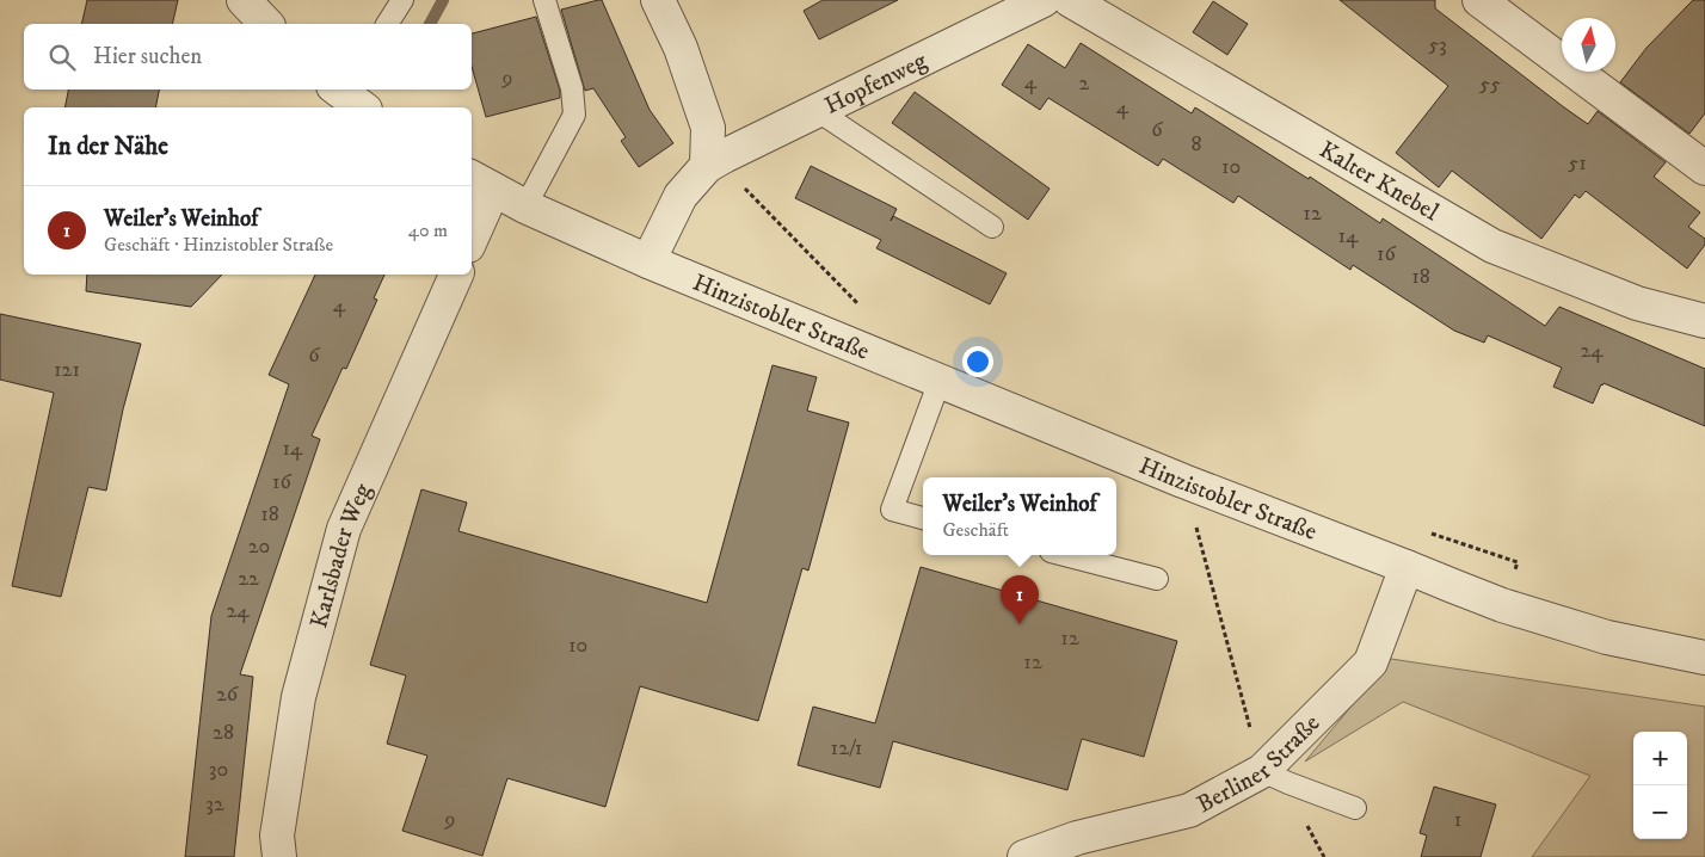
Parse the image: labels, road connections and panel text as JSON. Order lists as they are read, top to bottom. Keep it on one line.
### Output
{"streets":{"street":["Hopfenweg","Kalter Knebel","Hinzistobler Straße","Karlsbader Weg","Berliner Straße"]},"crossings":[["Hinzistobler Straße","Berliner Straße"]],"house_numbers":["53","9","4","2","55","4","6","8","51","10","12","14","16","18","4","24","6","121","14","16","18","20","22","24","12","10","12","26","28","12/1","30","32","9","1"],"north":"top","page":{"search":"Hier suchen","heading":"In der Nähe","list":[{"mark":"1","name":"Weiler's Weinhof","note":"Geschäft · Hinzistobler Straße","value":"40 m"}],"popup":["Weiler's Weinhof","Geschäft"],"pins":"1","map_buttons":["+","−"]}}
